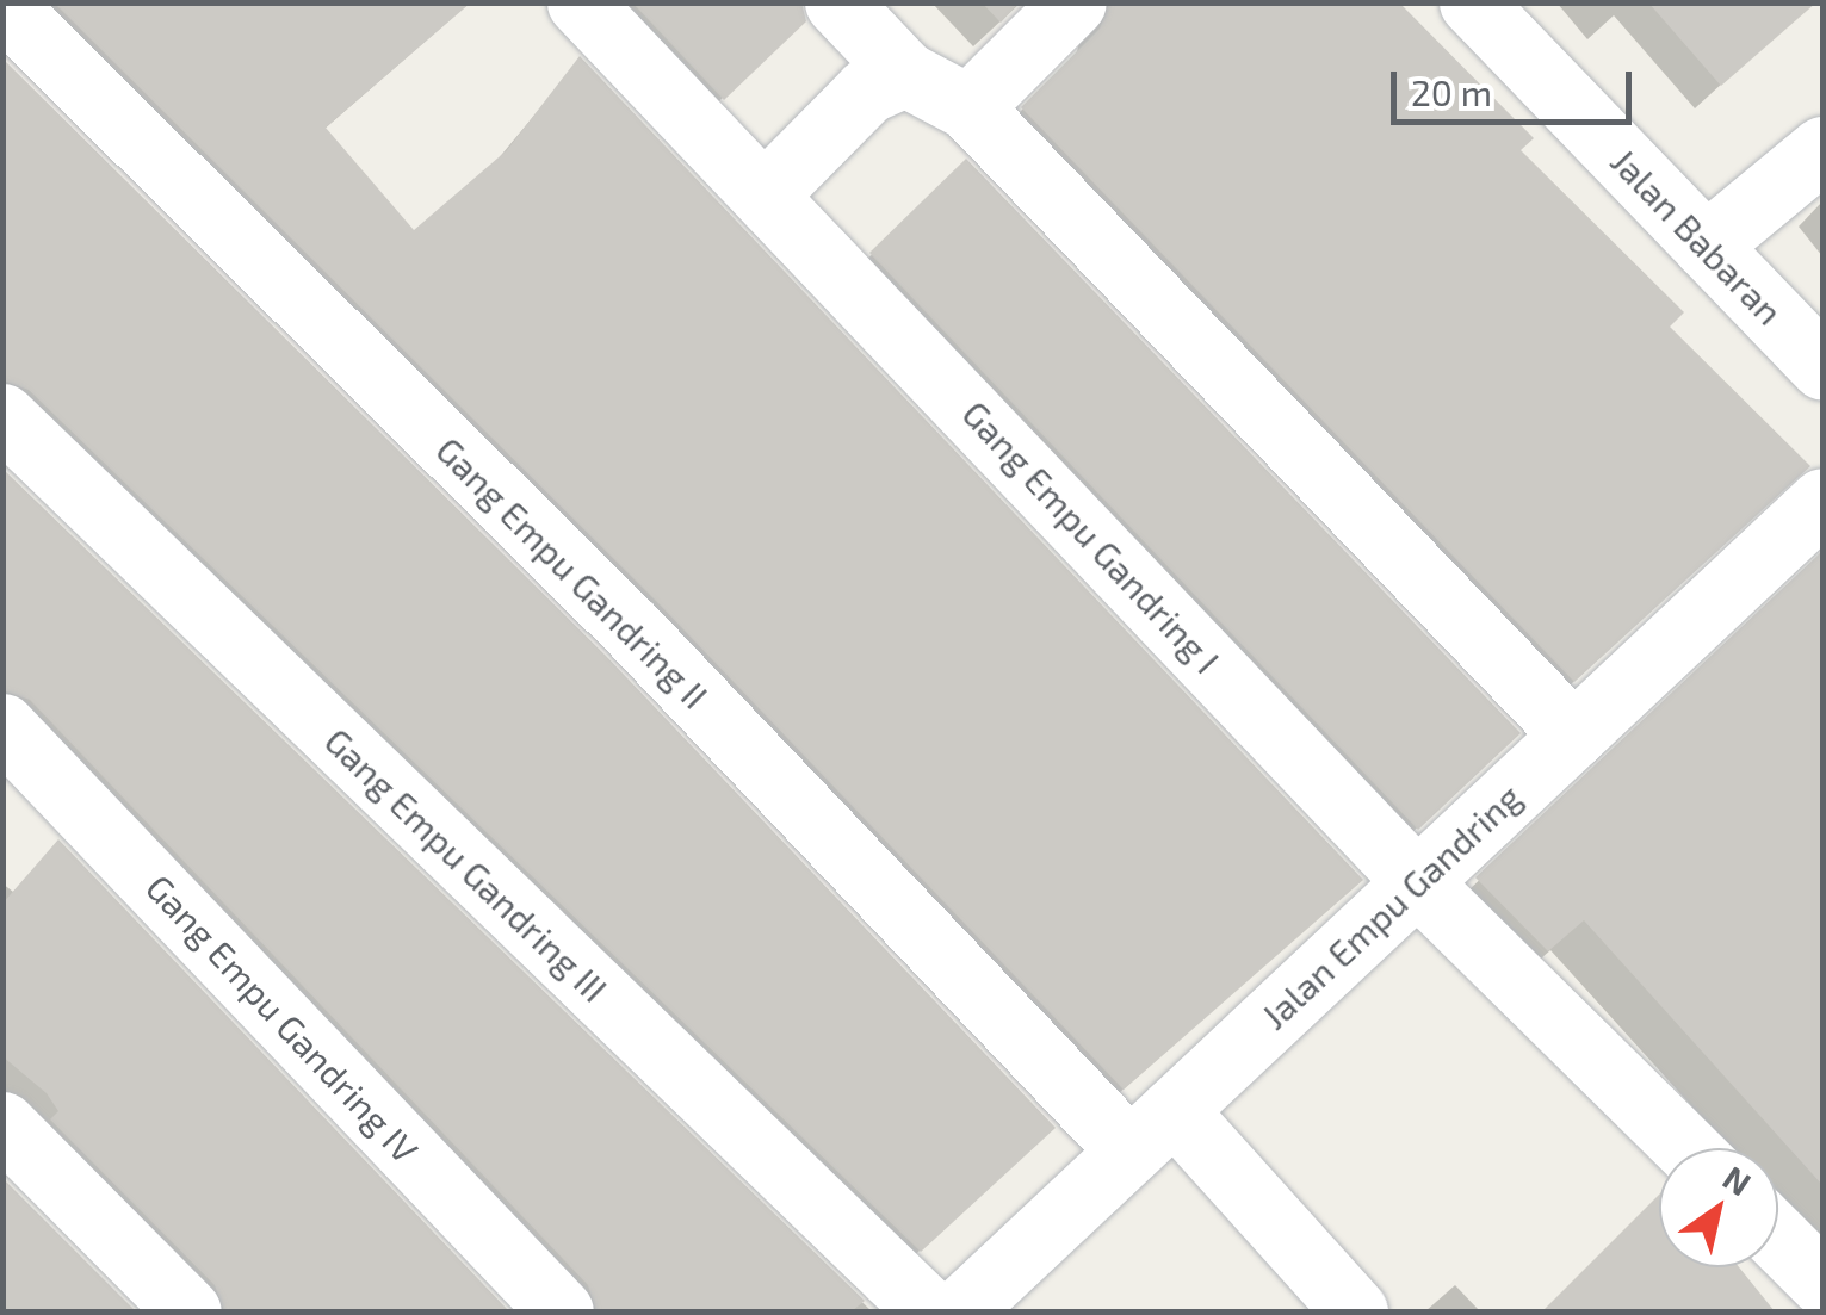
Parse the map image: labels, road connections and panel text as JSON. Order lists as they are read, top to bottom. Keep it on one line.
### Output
{"streets":{"street":["Jalan Babaran","Gang Empu Gandring I","Gang Empu Gandring II","Gang Empu Gandring III","Jalan Empu Gandring","Gang Empu Gandring IV"]},"crossings":[["Gang Empu Gandring I","Jalan Empu Gandring"],["Gang Empu Gandring II","Jalan Empu Gandring"]],"scale_bar":"20 m","north":"top right"}
